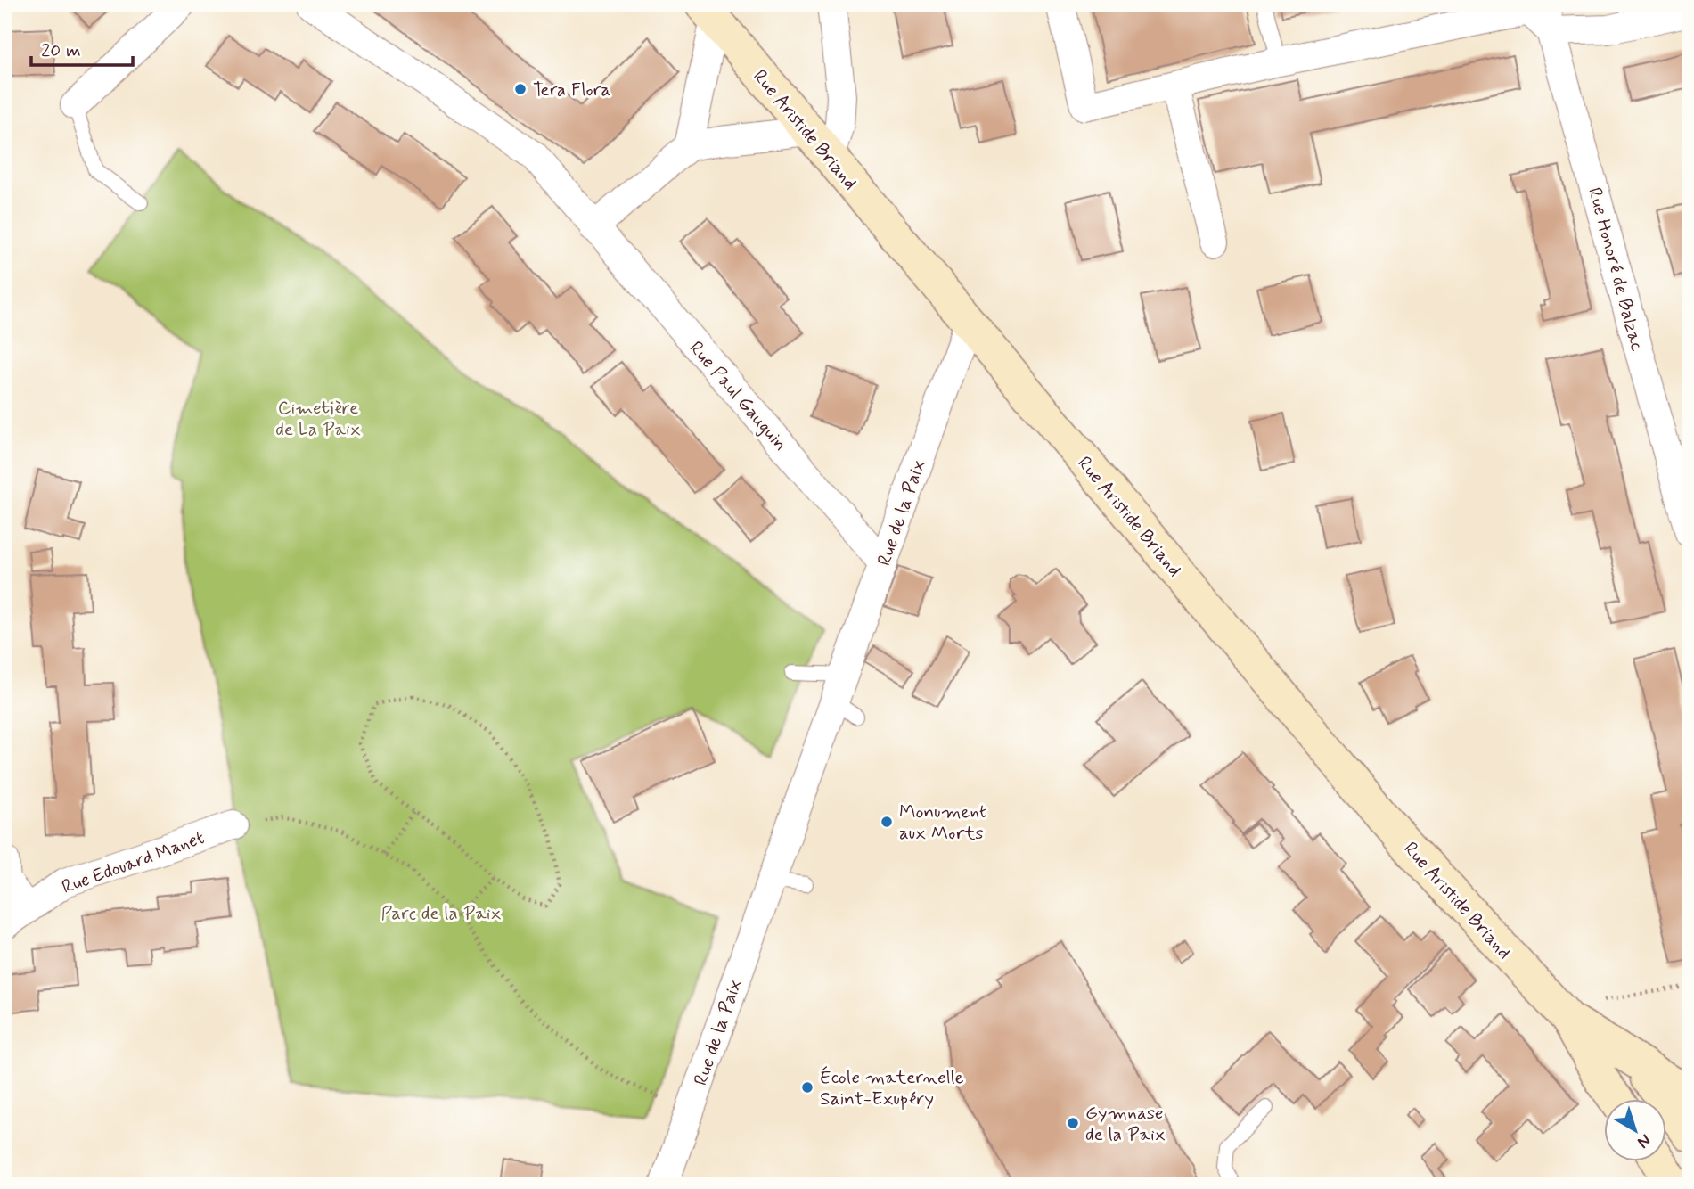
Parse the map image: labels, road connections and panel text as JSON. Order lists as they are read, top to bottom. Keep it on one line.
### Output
{"streets":{"main road":["Rue Aristide Briand"],"street":["Rue Honoré de Balzac","Rue Paul Gauguin","Rue de la Paix","Rue Edouard Manet"]},"crossings":[["Rue Aristide Briand","Rue de la Paix"],["Rue Paul Gauguin","Rue de la Paix"]],"parks":["Cimetière de La Paix","Parc de la Paix"],"places":["Tera Flora","Monument aux Morts","École maternelle Saint-Exupéry","Gymnase de la Paix"],"scale_bar":"20 m","north":"bottom right"}
